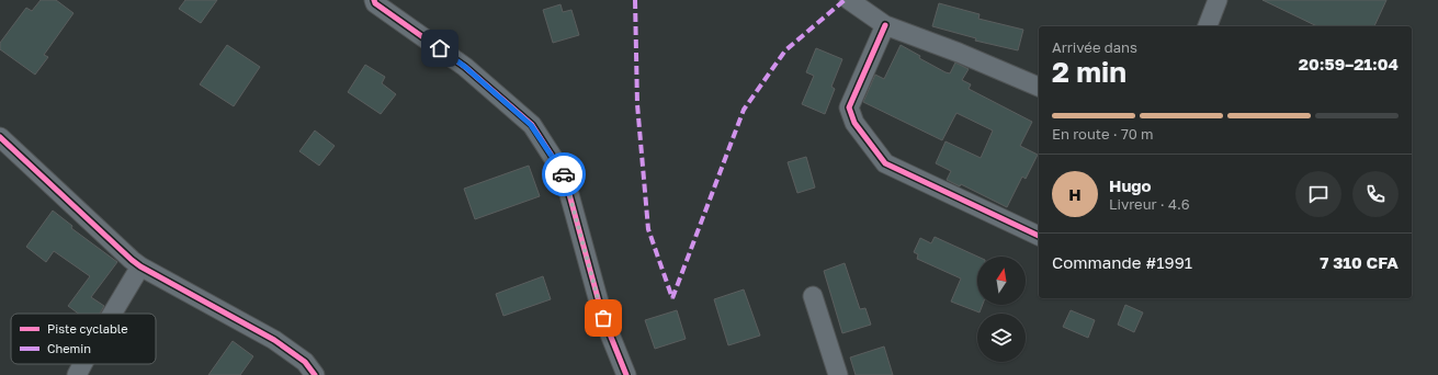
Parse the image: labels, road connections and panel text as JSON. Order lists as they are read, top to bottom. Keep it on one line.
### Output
{"legend":["Piste cyclable","Chemin"],"north":"top","page":{"heading":["2 min","Arrivée dans","20:59–21:04"],"panel":["Hugo","Livreur · 4.6","Commande #1991","7 310 CFA"],"bar":"En route · 70 m","round":"H"}}
